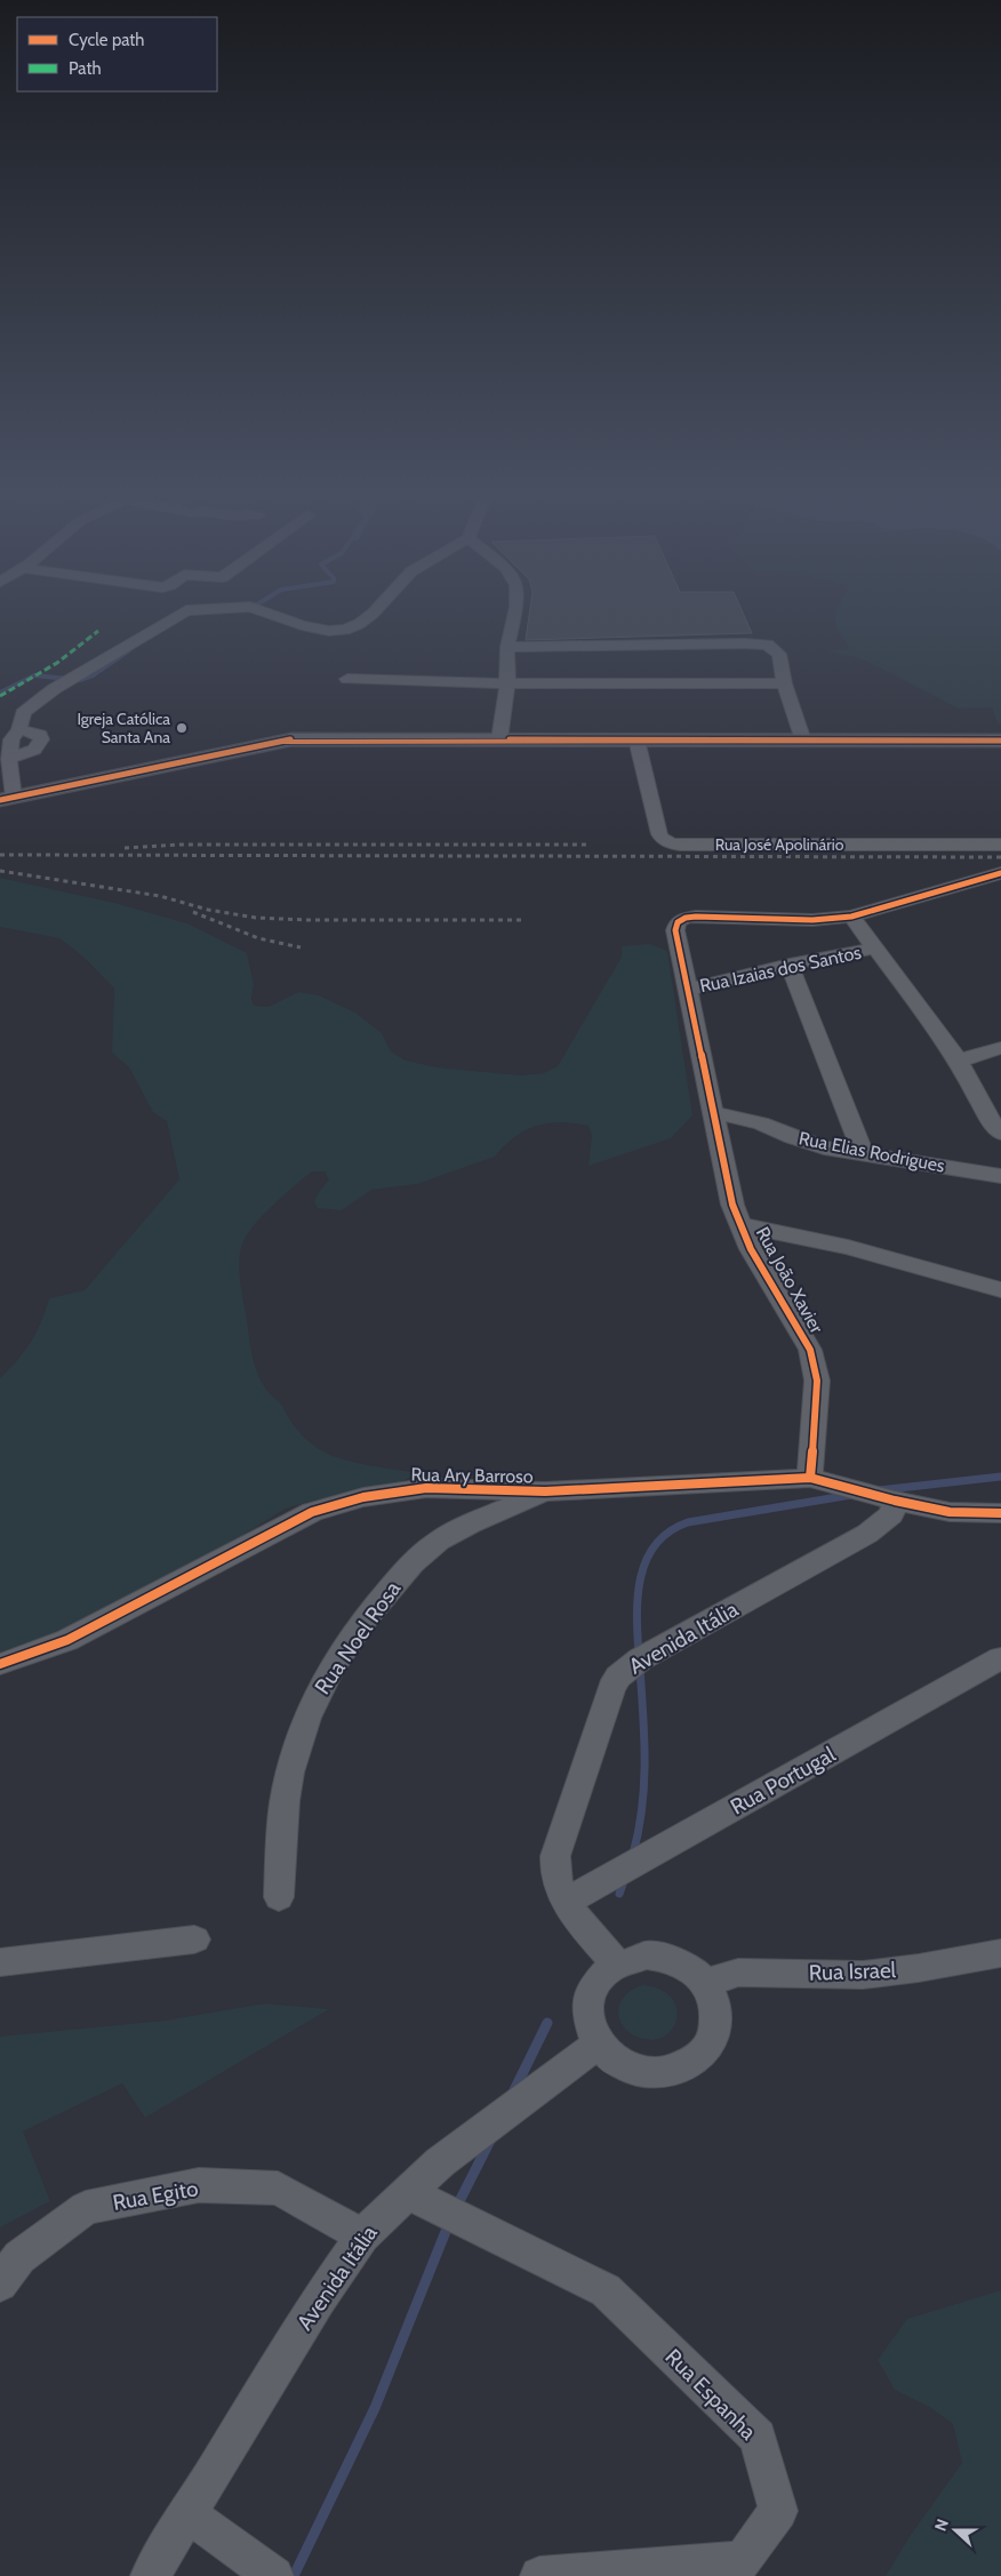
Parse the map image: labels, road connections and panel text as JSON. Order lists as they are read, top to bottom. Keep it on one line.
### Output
{"streets":{"street":["Rua José Apolinário","Rua Izaias dos Santos","Rua Elias Rodrigues","Rua João Xavier","Rua Ary Barroso","Rua Noel Rosa","Avenida Itália","Rua Portugal","Rua Israel","Rua Egito","Rua Espanha"]},"crossings":[["Rua Izaias dos Santos","Rua João Xavier"],["Rua Elias Rodrigues","Rua João Xavier"],["Rua João Xavier","Rua Ary Barroso"],["Rua Ary Barroso","Rua Noel Rosa"],["Avenida Itália","Rua Portugal"],["Avenida Itália","Rua Israel"],["Avenida Itália","Rua Egito"],["Avenida Itália","Rua Espanha"]],"places":["Igreja Católica Santa Ana"],"legend":["Cycle path","Path"],"north":"left"}
